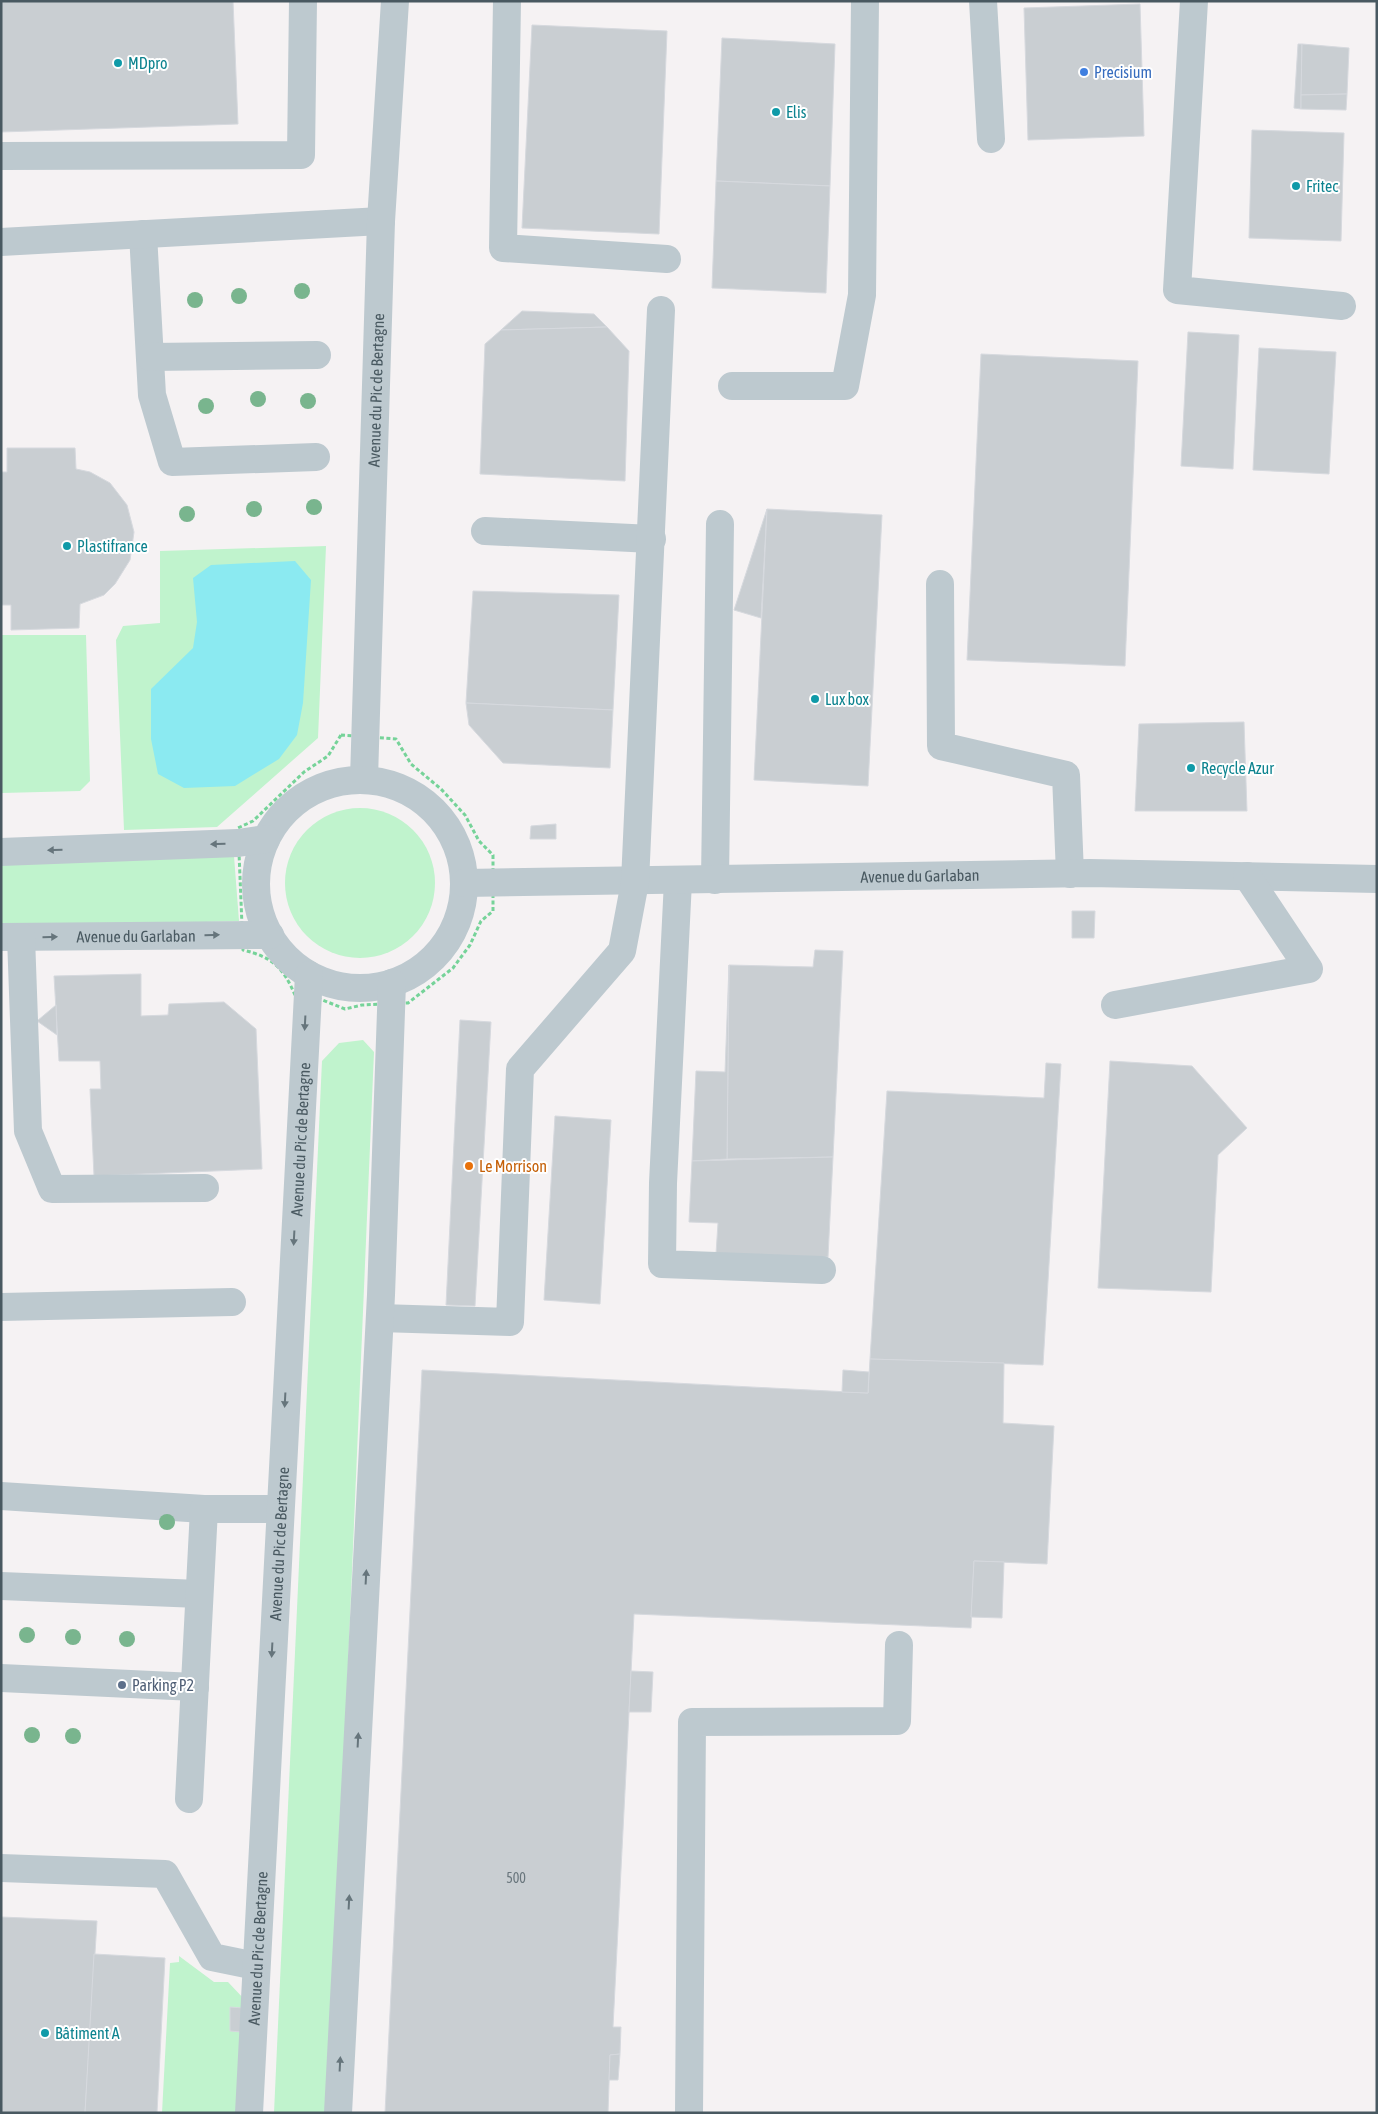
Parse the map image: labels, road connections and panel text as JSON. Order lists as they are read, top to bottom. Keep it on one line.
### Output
{"streets":{"street":["Avenue du Pic de Bertagne","Avenue du Garlaban"]},"places":["MDpro","Precisium","Elis","Fritec","Plastifrance","Lux box","Recycle Azur","Le Morrison","Parking P2","Bâtiment A"],"house_numbers":["500"]}
